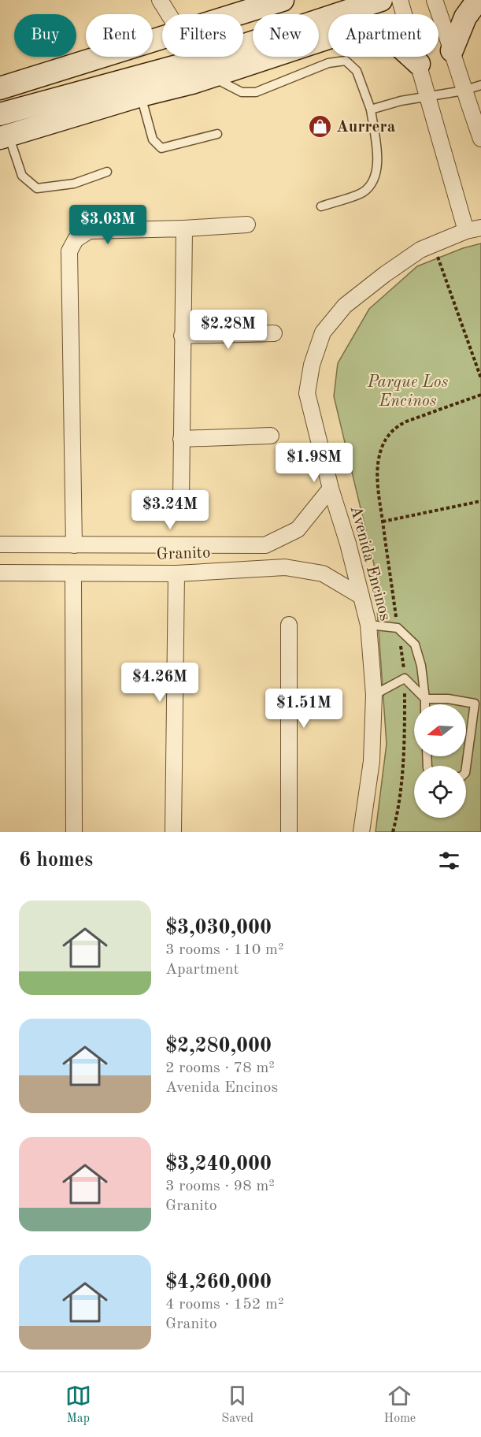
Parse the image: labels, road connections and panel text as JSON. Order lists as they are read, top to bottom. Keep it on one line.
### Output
{"streets":{"street":["Granito","Avenida Encinos"]},"crossings":[["Granito","Avenida Encinos"]],"parks":["Parque Los Encinos"],"places":{"shop":["Aurrera"]},"north":"left","page":{"chip":["Buy","Rent","Filters","New","Apartment"],"price":["$3.03M","$2.28M","$1.98M","$3.24M","$4.26M","$1.51M"],"heading":"6 homes","list":[{"name":"$3,030,000","note":"3 rooms · 110 m² · Apartment"},{"name":"$2,280,000","note":"2 rooms · 78 m² · Avenida Encinos"},{"name":"$3,240,000","note":"3 rooms · 98 m² · Granito"},{"name":"$4,260,000","note":"4 rooms · 152 m² · Granito"}],"tabs":["Map","Saved","Home"]}}
